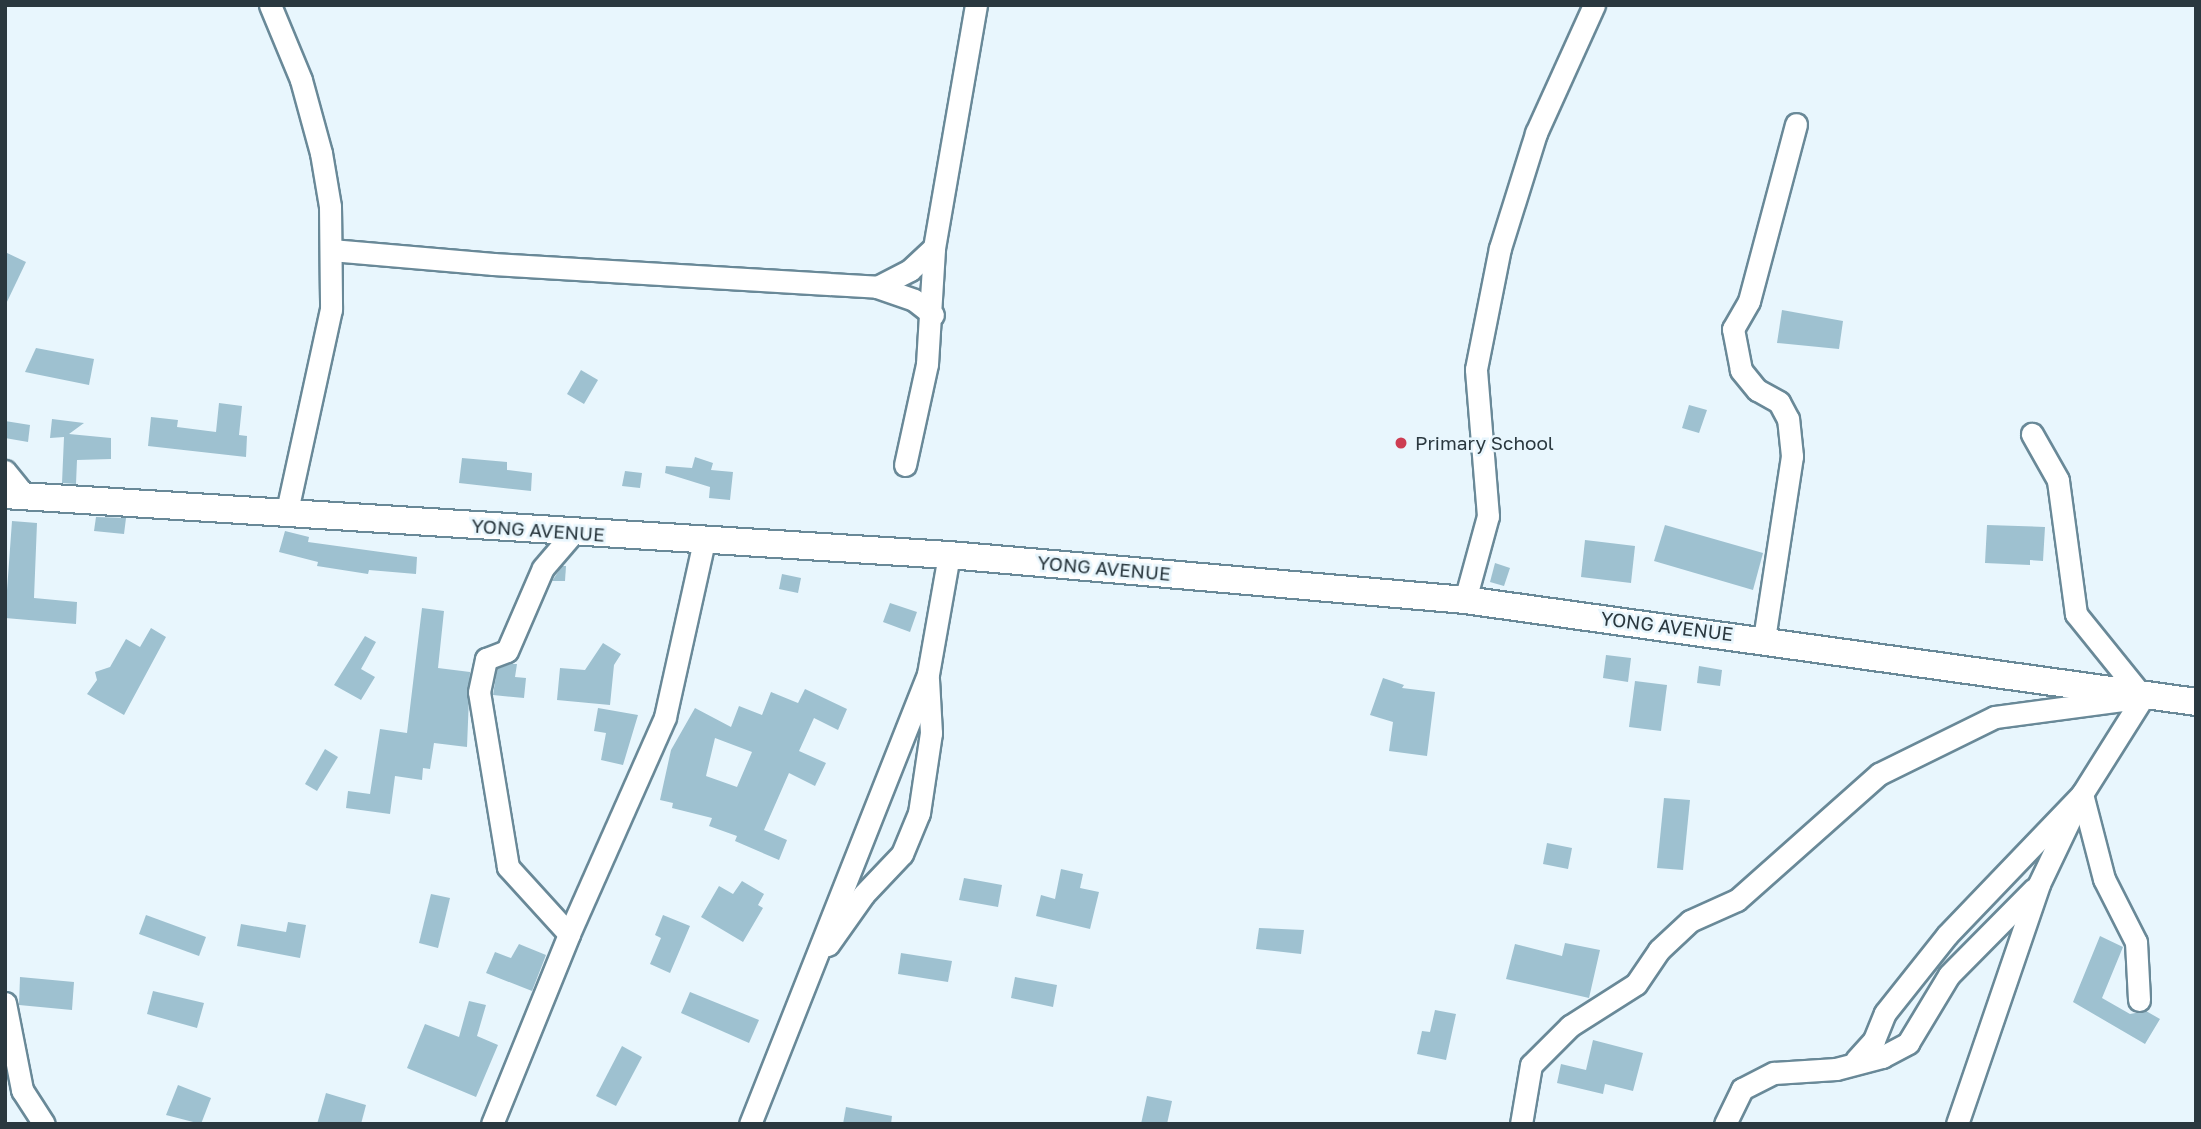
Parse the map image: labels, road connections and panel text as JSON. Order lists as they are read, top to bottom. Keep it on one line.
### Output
{"streets":{"street":["YONG AVENUE"]},"places":["Primary School"]}
